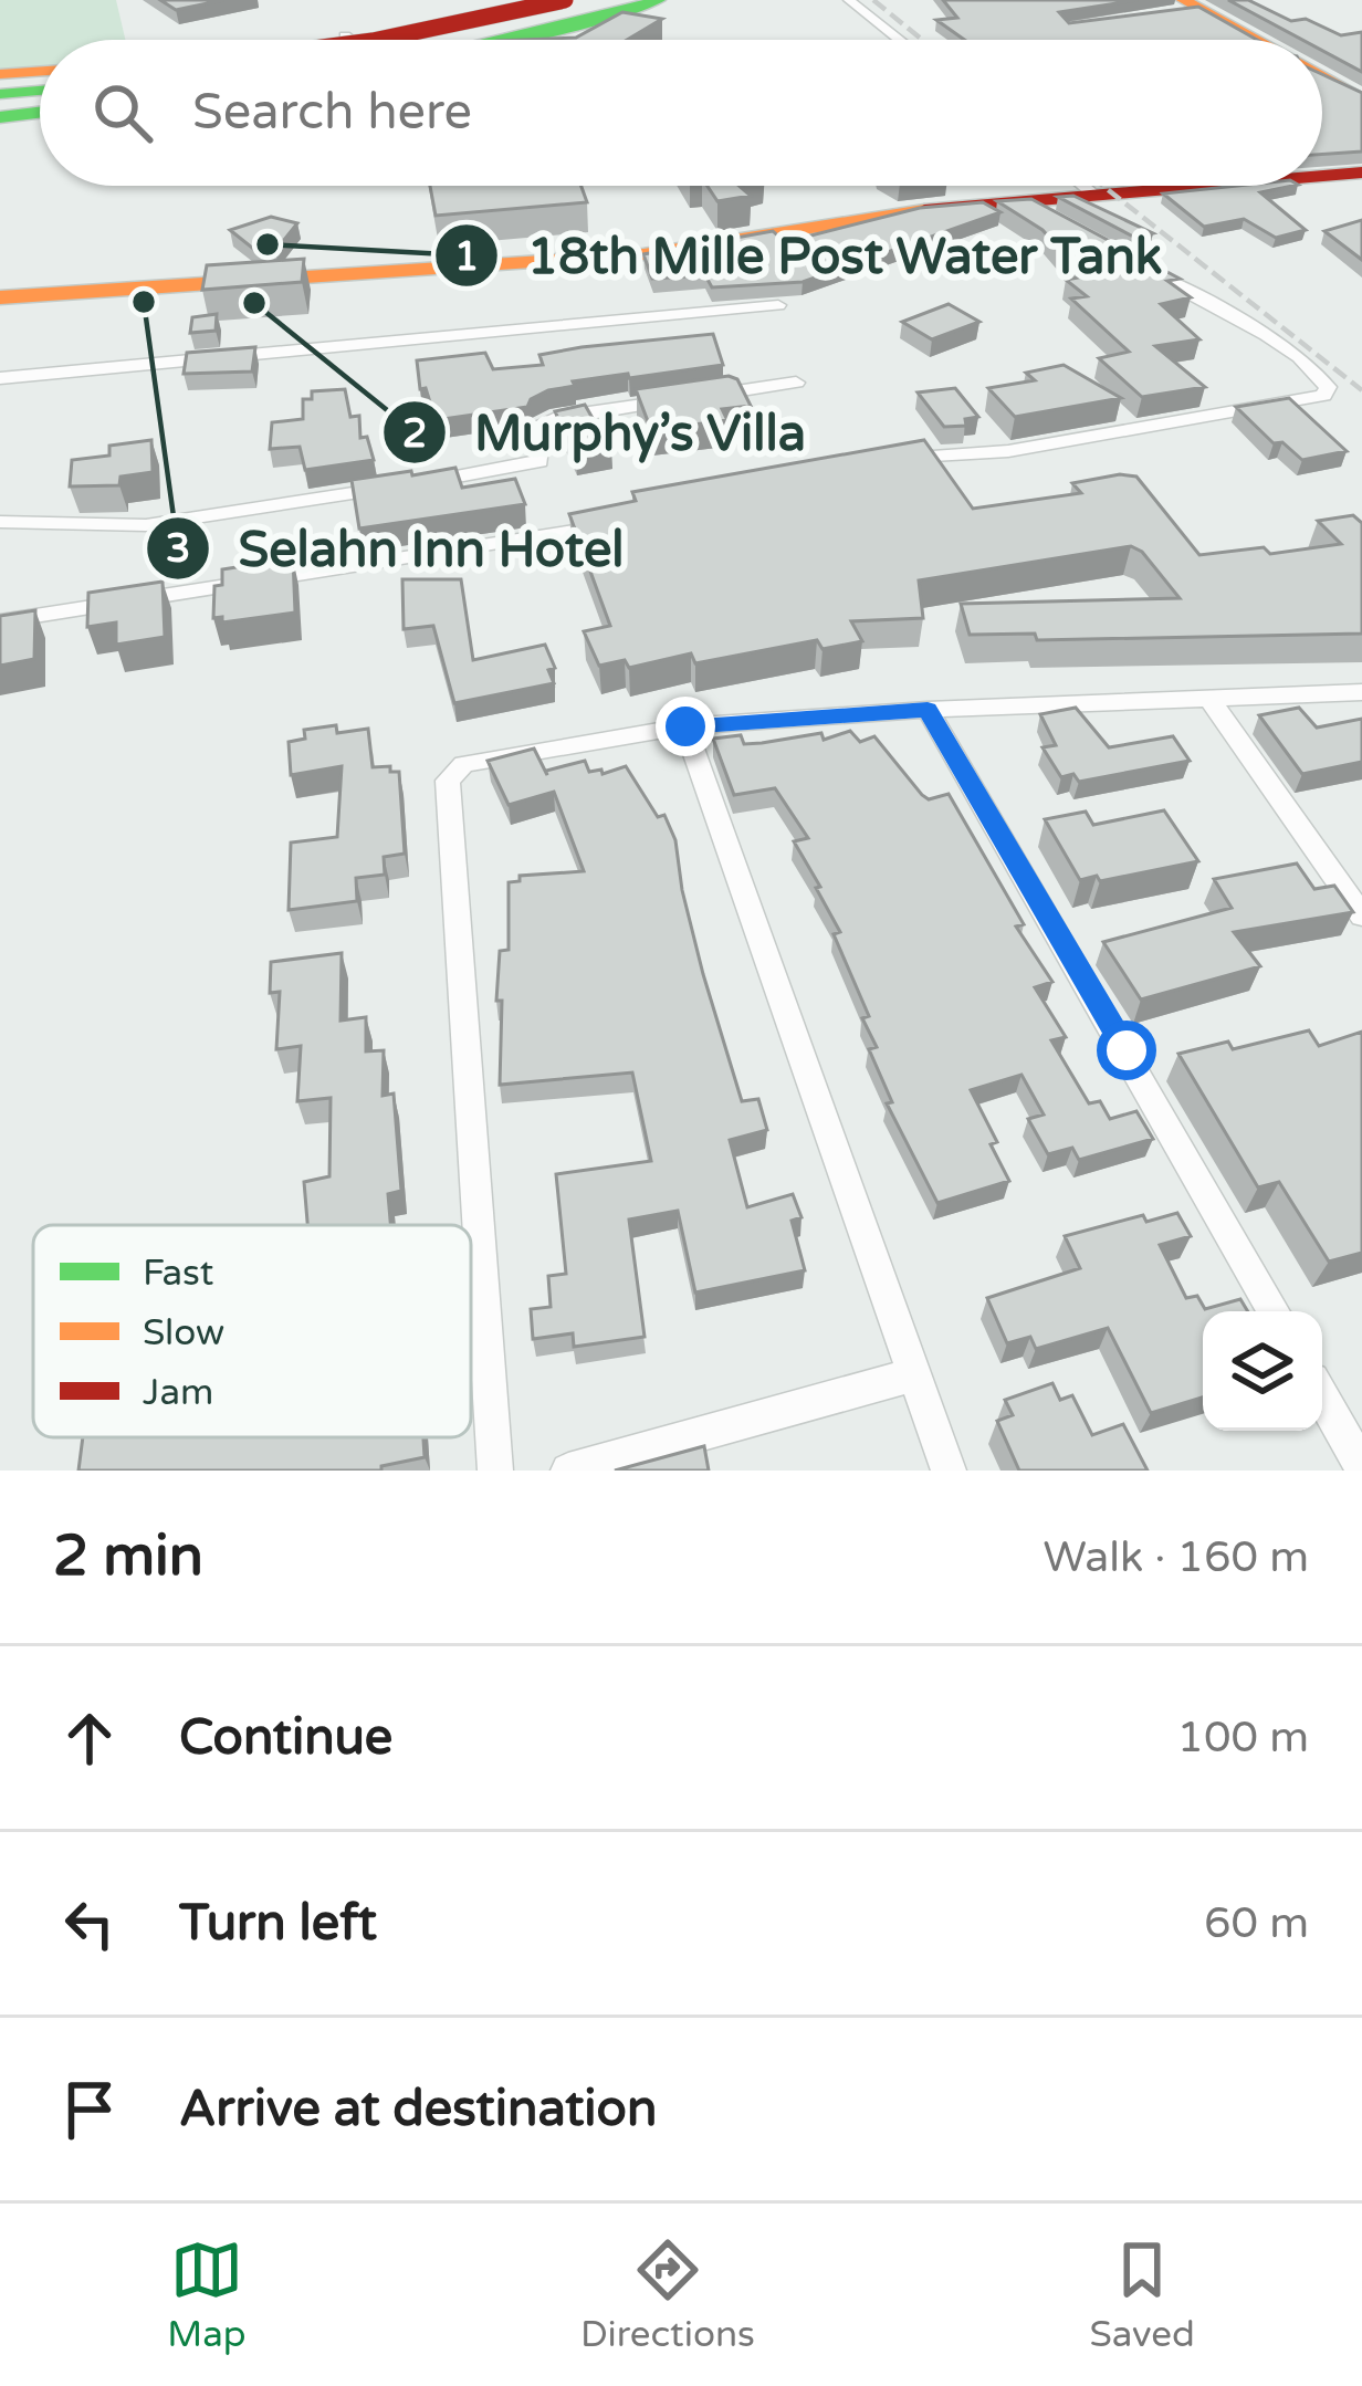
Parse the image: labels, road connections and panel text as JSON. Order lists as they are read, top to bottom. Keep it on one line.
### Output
{"places":["18th Mille Post Water Tank","Selahn Inn Hotel","Murphy’s Villa"],"legend":["Fast","Slow","Jam"],"page":{"search":"Search here","heading":["2 min","Walk · 160 m"],"list":[["Continue","100 m"],["Turn left","60 m"],"Arrive at destination"],"nav":["Map","Directions","Saved"]}}
